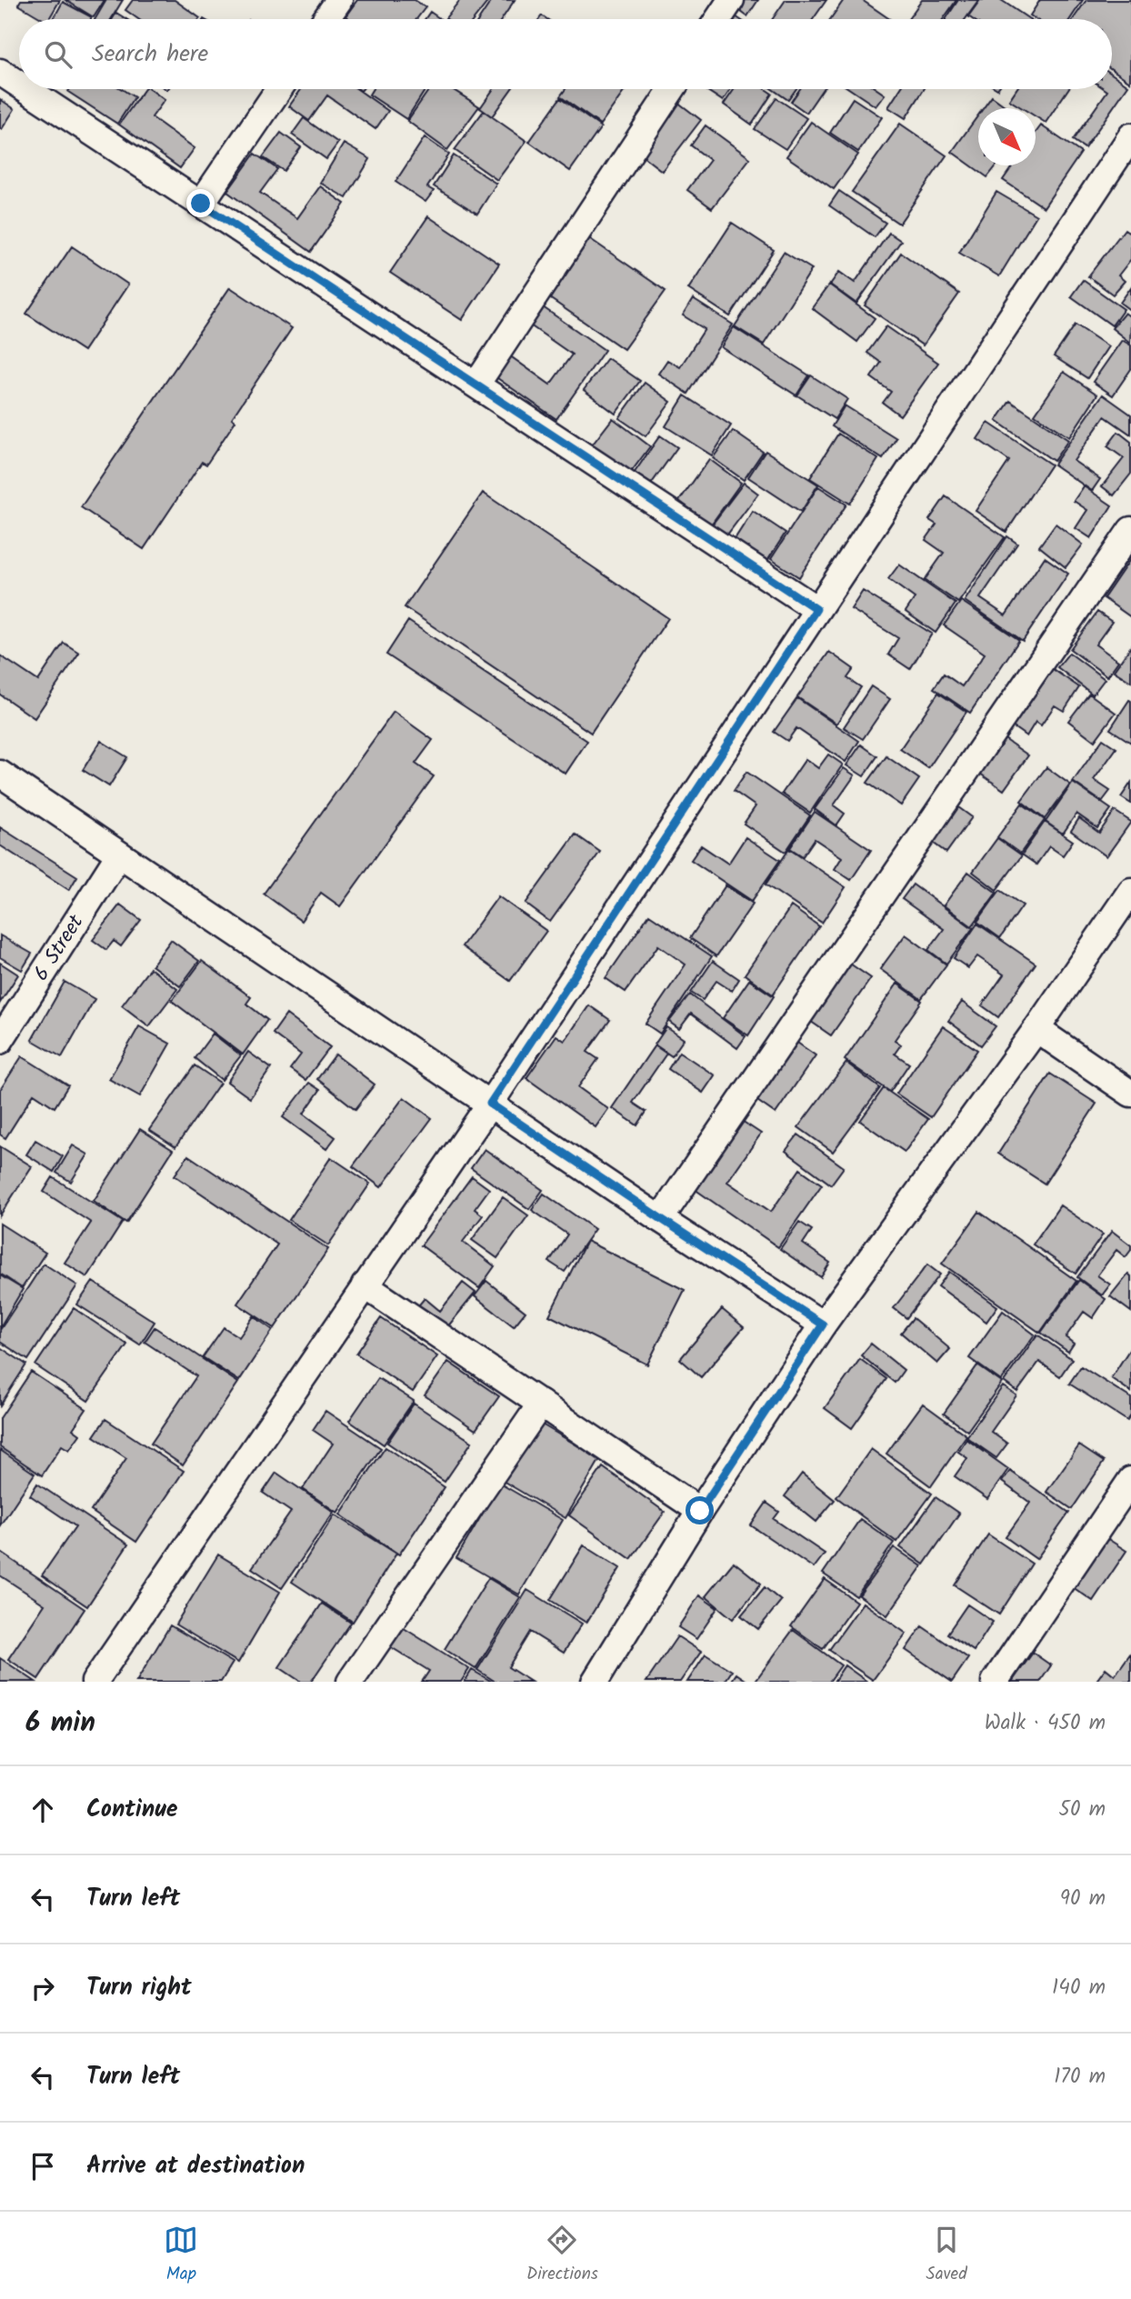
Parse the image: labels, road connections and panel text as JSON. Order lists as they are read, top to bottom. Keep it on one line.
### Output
{"streets":{"street":["6 Street"]},"north":"bottom right","page":{"search":"Search here","heading":["6 min","Walk · 450 m"],"list":[["Continue","50 m"],["Turn left","90 m"],["Turn right","140 m"],["Turn left","170 m"],"Arrive at destination"],"nav":["Map","Directions","Saved"]}}
